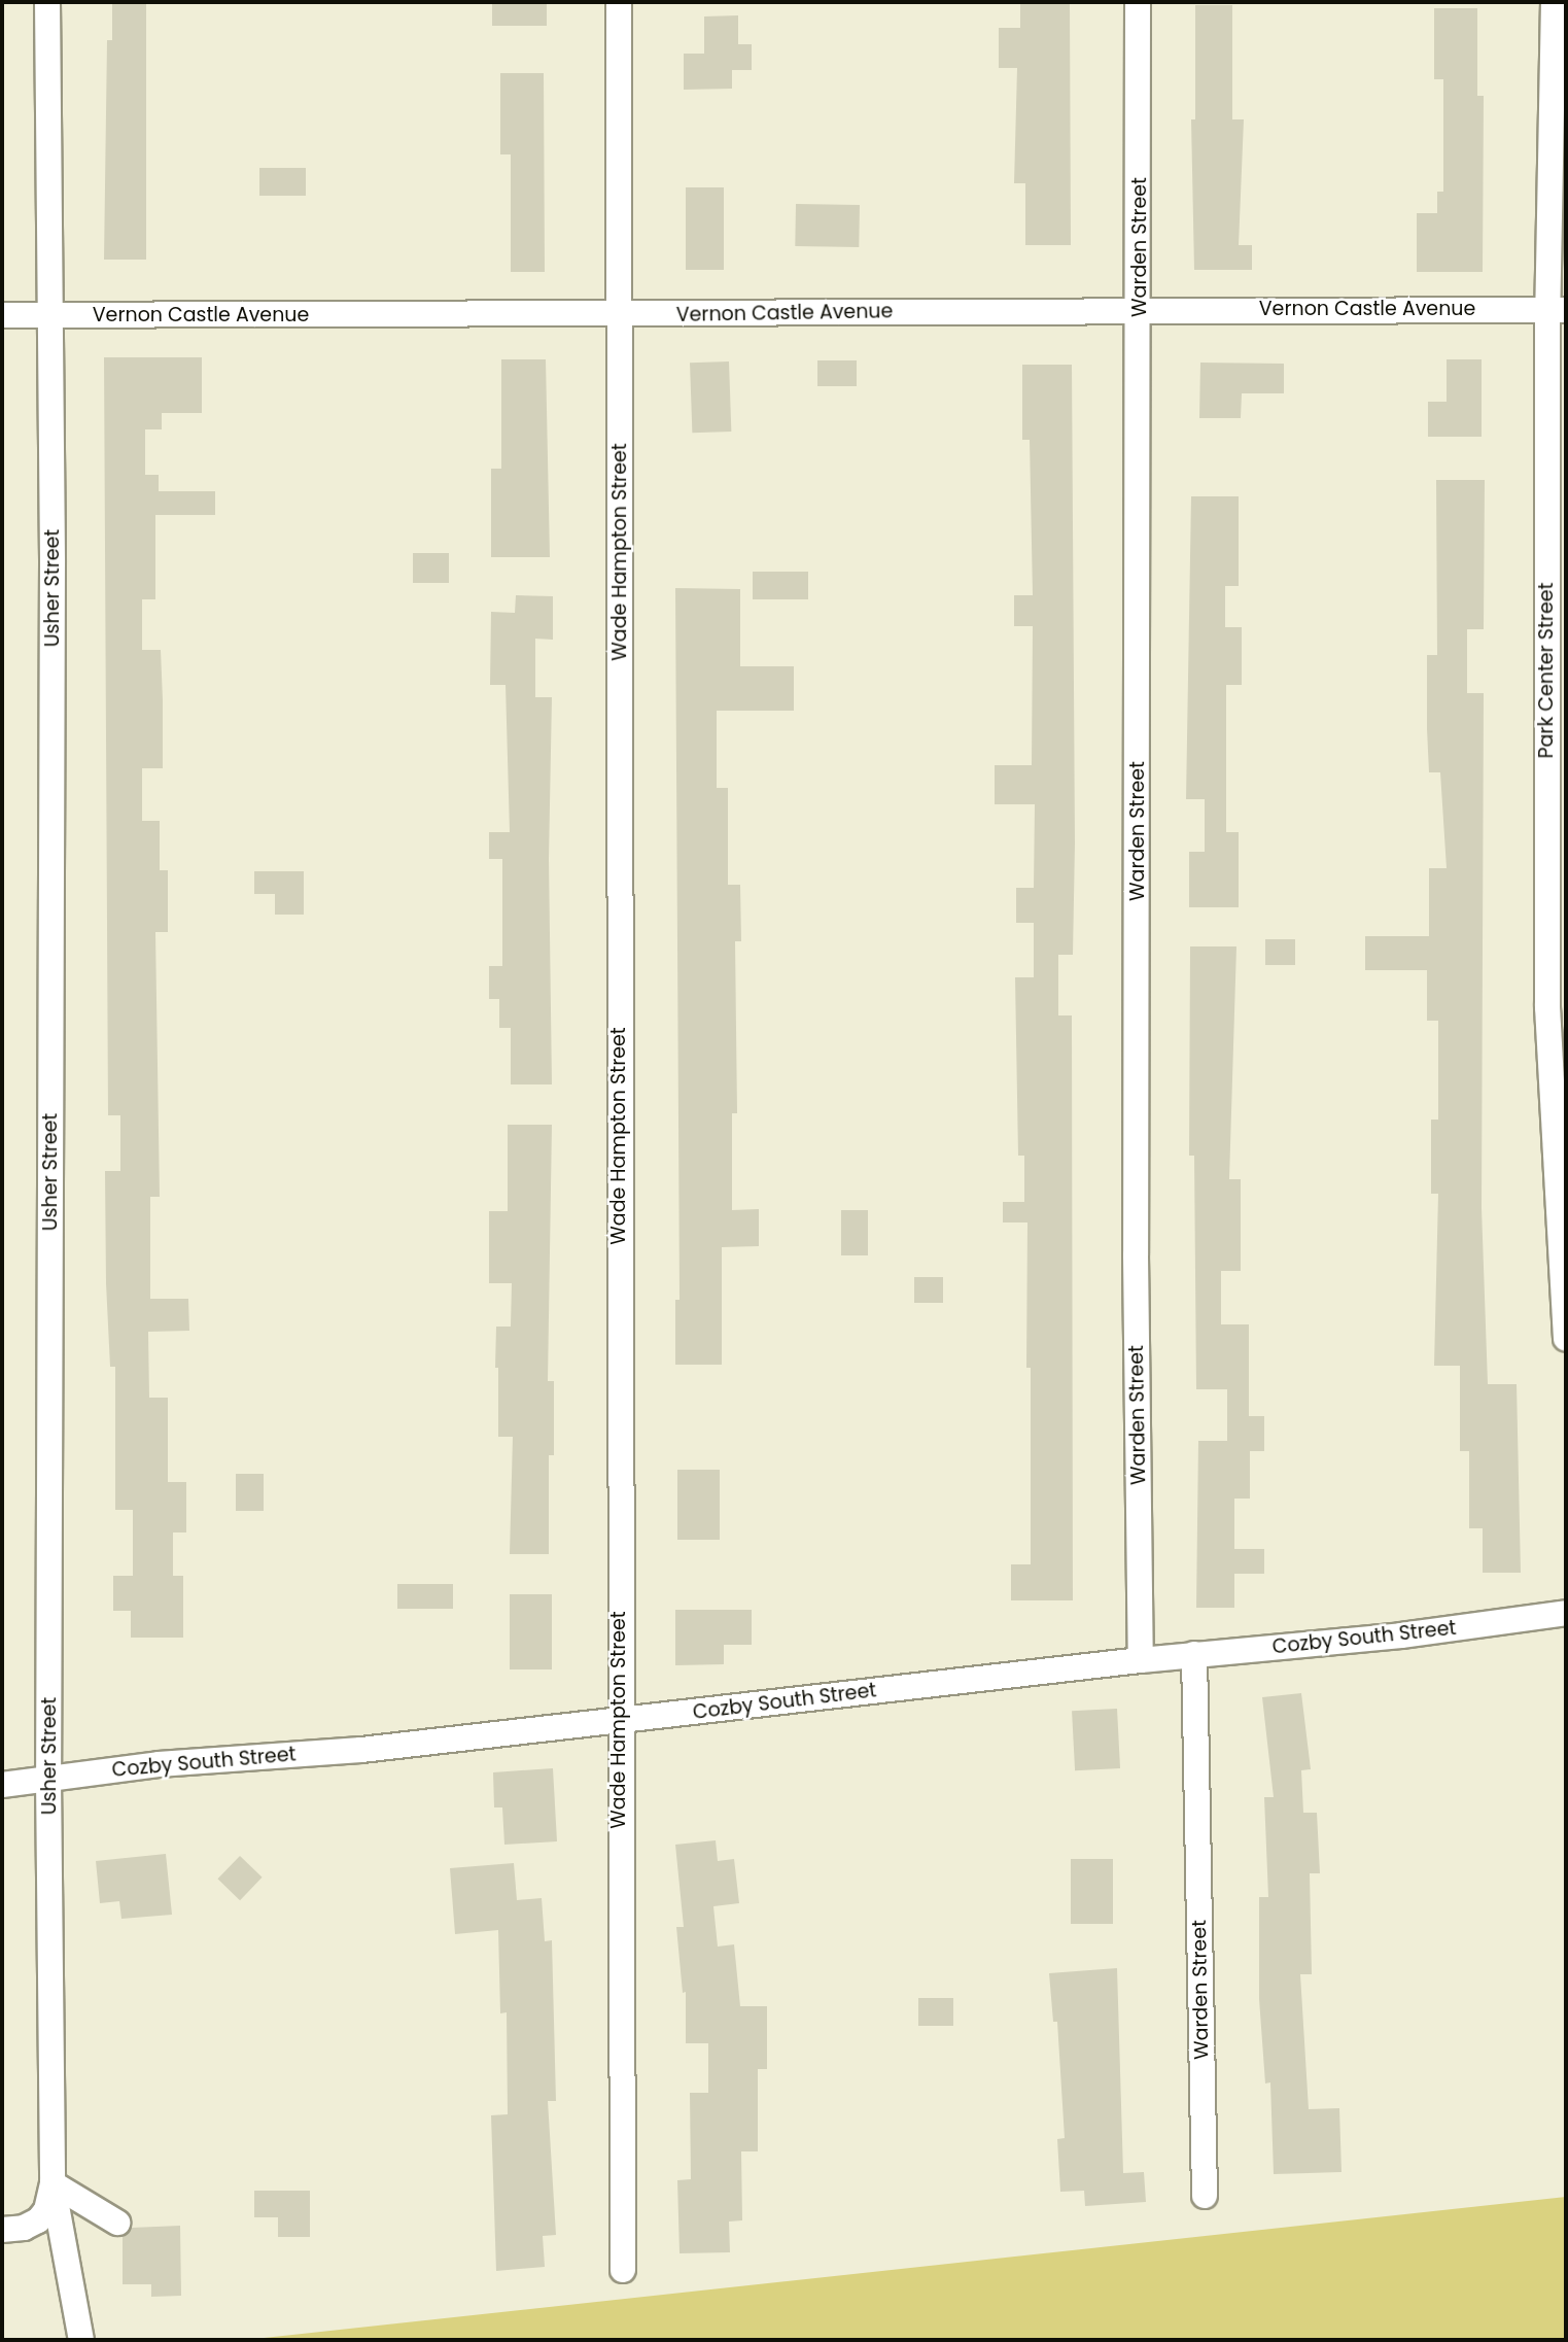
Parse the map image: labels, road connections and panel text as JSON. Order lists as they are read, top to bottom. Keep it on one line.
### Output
{"streets":{"street":["Warden Street","Vernon Castle Avenue","Wade Hampton Street","Usher Street","Park Center Street","Cozby South Street"]},"crossings":[["Warden Street","Vernon Castle Avenue"],["Warden Street","Cozby South Street"],["Vernon Castle Avenue","Wade Hampton Street"],["Vernon Castle Avenue","Usher Street"],["Vernon Castle Avenue","Park Center Street"],["Wade Hampton Street","Cozby South Street"],["Usher Street","Cozby South Street"]]}
